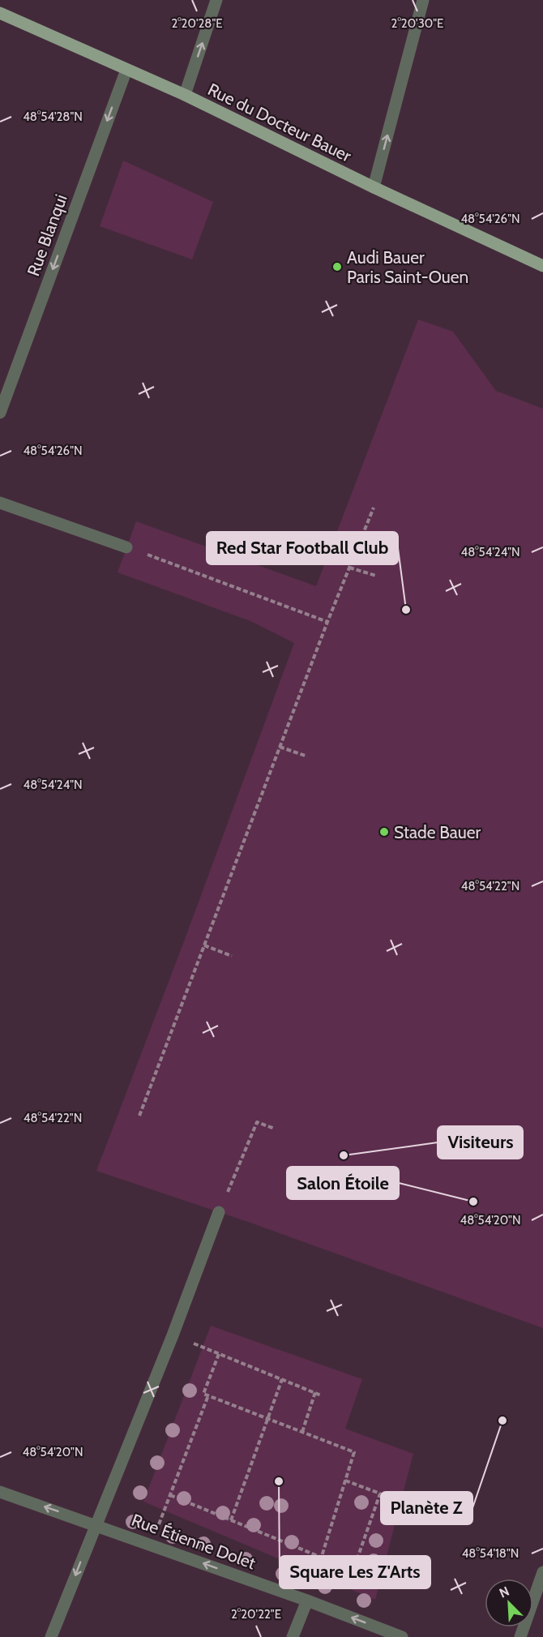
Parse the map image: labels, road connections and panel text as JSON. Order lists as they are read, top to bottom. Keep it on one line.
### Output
{"streets":{"main road":["Rue du Docteur Bauer"],"street":["Rue Blanqui","Rue Étienne Dolet"]},"crossings":[["Rue du Docteur Bauer","Rue Blanqui"]],"one_way":["Rue Blanqui","Rue Étienne Dolet"],"places":["Audi Bauer Paris Saint-Ouen","Red Star Football Club","Stade Bauer","Visiteurs","Salon Étoile","Planète Z","Square Les Z'Arts"],"north":"top left","coordinates":["2°20'30\"E","2°20'28\"E","48°54'28\"N","48°54'26\"N","48°54'24\"N","48°54'22\"N","48°54'20\"N","48°54'18\"N","2°20'22\"E"]}
